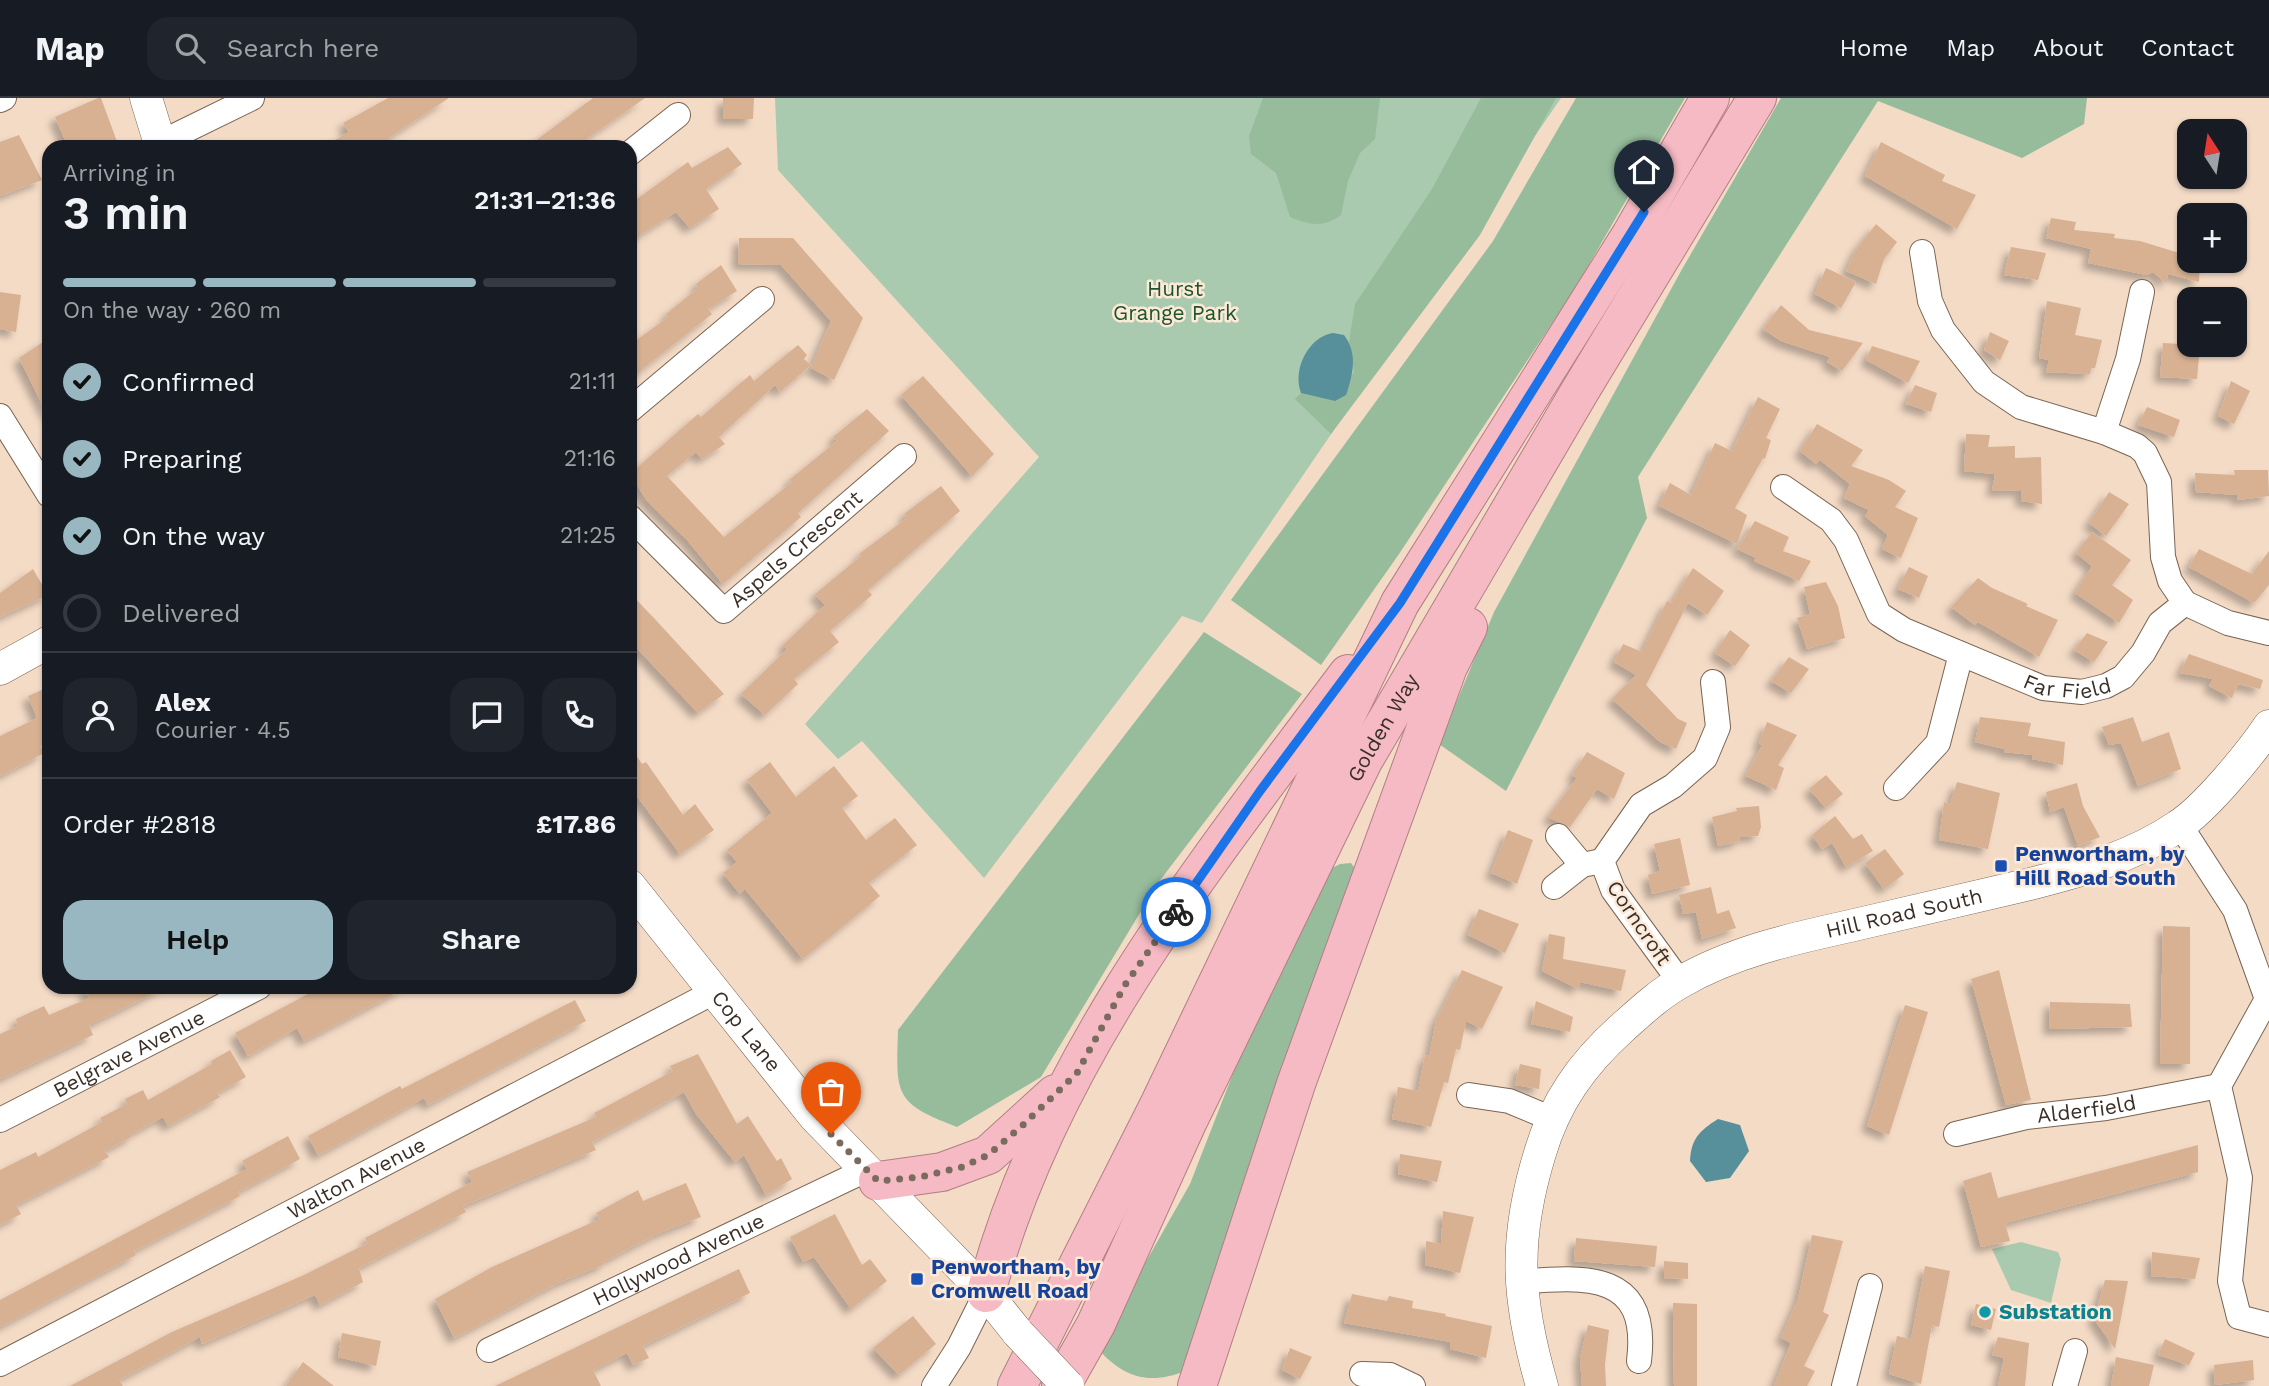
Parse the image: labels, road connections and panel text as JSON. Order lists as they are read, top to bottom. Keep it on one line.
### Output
{"streets":{"highway":["Golden Way"],"street":["Aspels Crescent","Far Field","Hill Road South","Corncroft","Cop Lane","Belgrave Avenue","Alderfield","Walton Avenue","Hollywood Avenue"]},"crossings":[["Hill Road South","Corncroft"],["Cop Lane","Walton Avenue"],["Cop Lane","Hollywood Avenue"]],"parks":["Hurst Grange Park"],"places":{"transit":["Penwortham, by Hill Road South","Penwortham, by Cromwell Road"],"other":["Substation"]},"north":"top","page":{"header":"Map","search":"Search here","nav":["Home","Map","About","Contact"],"map_buttons":["+","−"],"heading":["3 min","Arriving in","21:31–21:36"],"panel":["Alex","Courier · 4.5","Order #2818","£17.86"],"bar":"On the way · 260 m","list":[["Confirmed","21:11"],["Preparing","21:16"],["On the way","21:25"],"Delivered"],"buttons":["Help","Share"]}}
